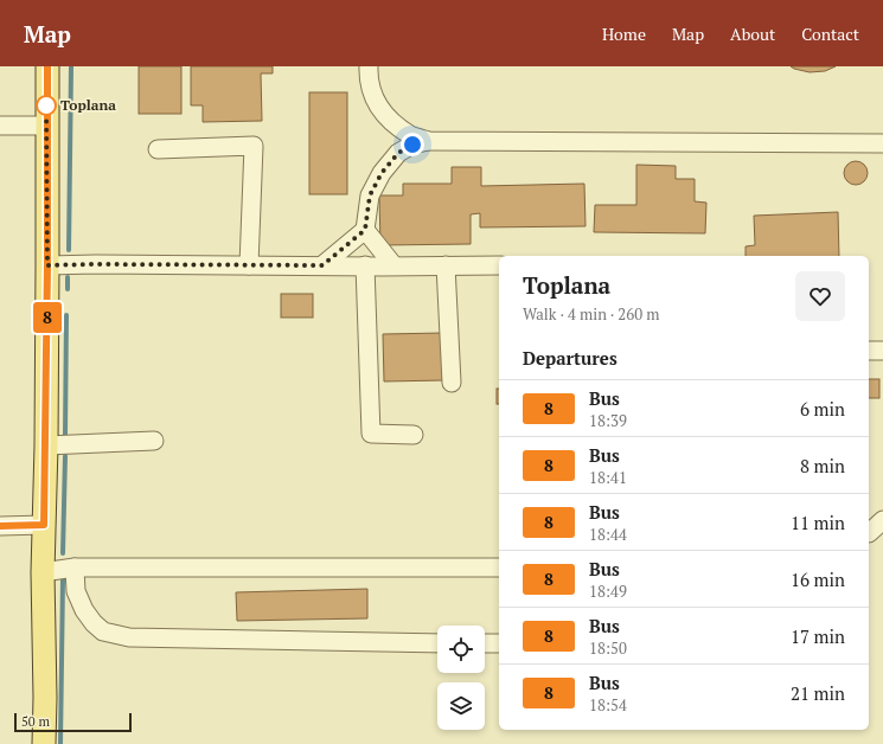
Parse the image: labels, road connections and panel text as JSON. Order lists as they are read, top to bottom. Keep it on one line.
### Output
{"places":["Toplana"],"lines":["bus line 8"],"scale_bar":"50 m","page":{"header":"Map","nav":["Home","Map","About","Contact"],"on_map":"8","heading":[["Toplana","Walk · 4 min · 260 m"],"Departures"],"list":[{"mark":"8","name":"Bus","note":"18:39","value":"6 min"},{"mark":"8","name":"Bus","note":"18:41","value":"8 min"},{"mark":"8","name":"Bus","note":"18:44","value":"11 min"},{"mark":"8","name":"Bus","note":"18:49","value":"16 min"},{"mark":"8","name":"Bus","note":"18:50","value":"17 min"},{"mark":"8","name":"Bus","note":"18:54","value":"21 min"}],"scale":"50 m"}}
